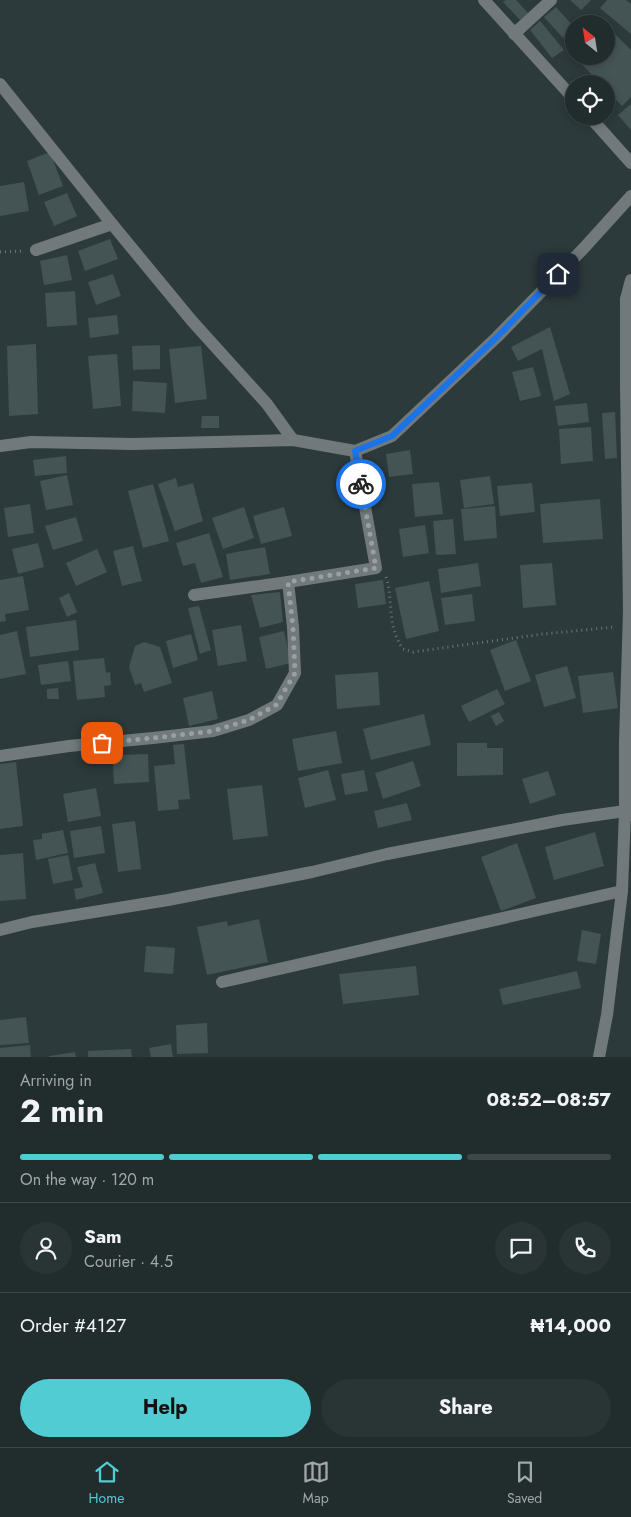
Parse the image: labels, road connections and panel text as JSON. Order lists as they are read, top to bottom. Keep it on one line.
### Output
{"north":"top left","page":{"heading":["2 min","Arriving in","08:52–08:57"],"panel":["Sam","Courier · 4.5","Order #4127","₦14,000"],"bar":"On the way · 120 m","buttons":["Help","Share"],"tabs":["Home","Map","Saved"]}}
